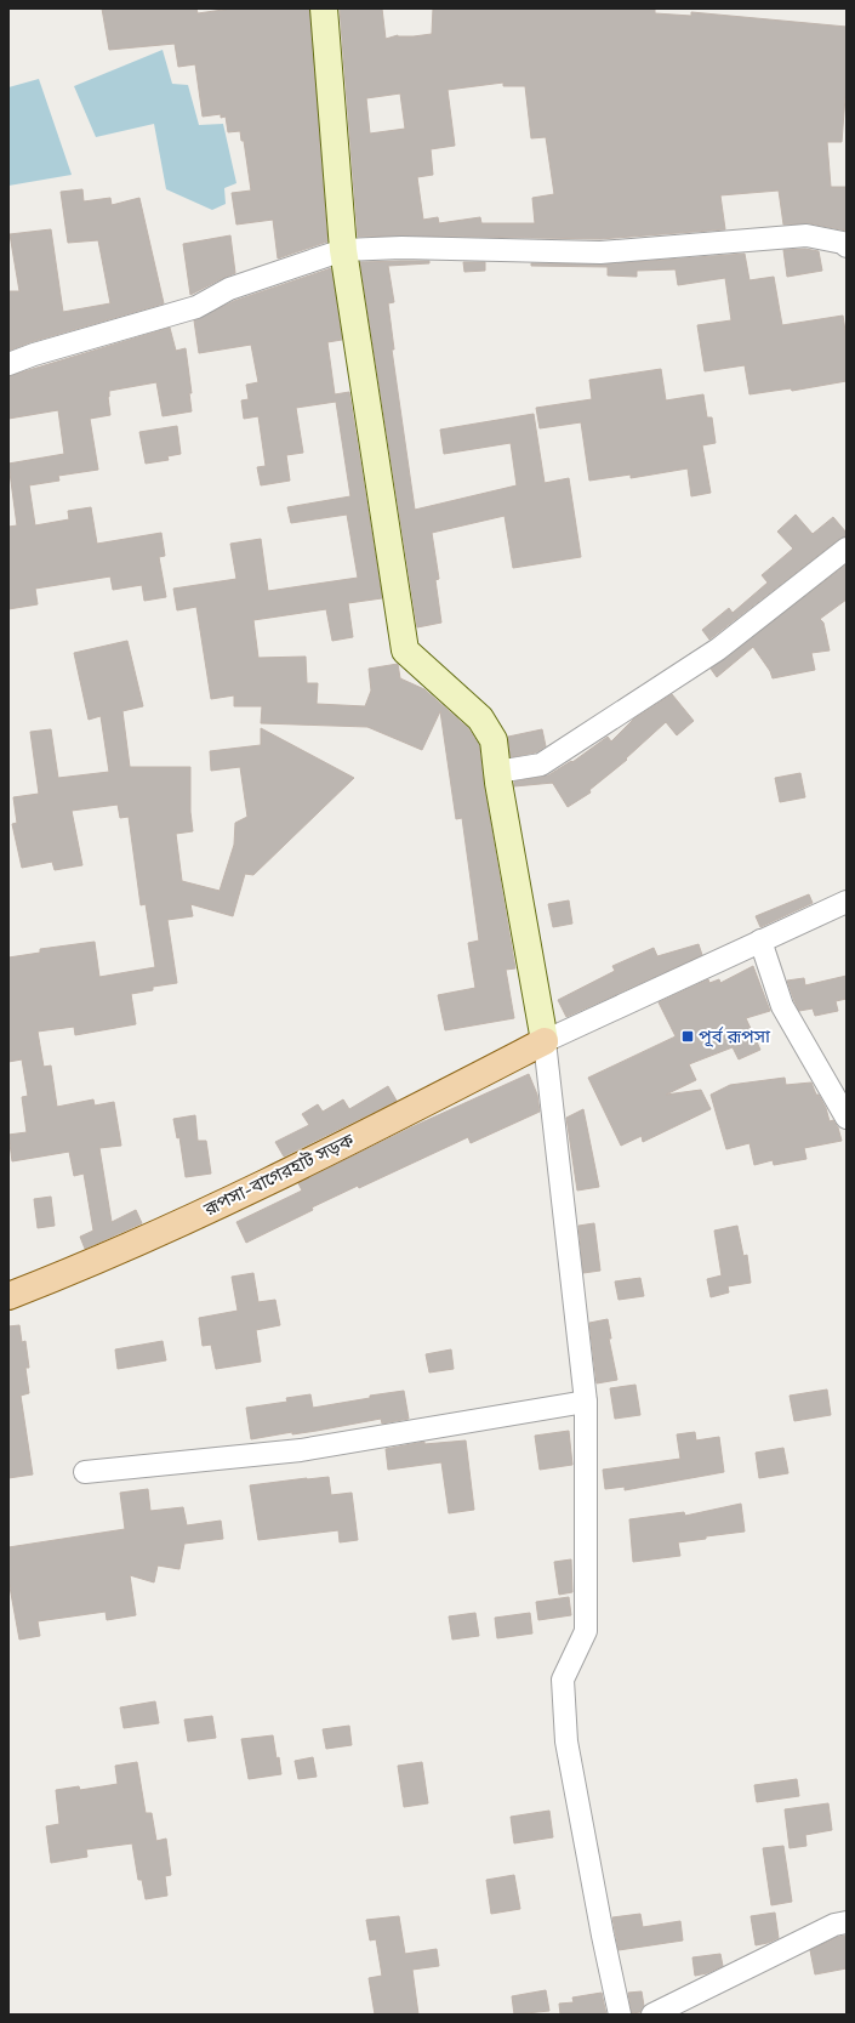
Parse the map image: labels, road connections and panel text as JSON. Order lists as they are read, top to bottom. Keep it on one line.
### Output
{"streets":{"main road":["রূপসা-বাগেরহাট সড়ক"]},"places":{"transit":["পূর্ব রূপসা"]}}
